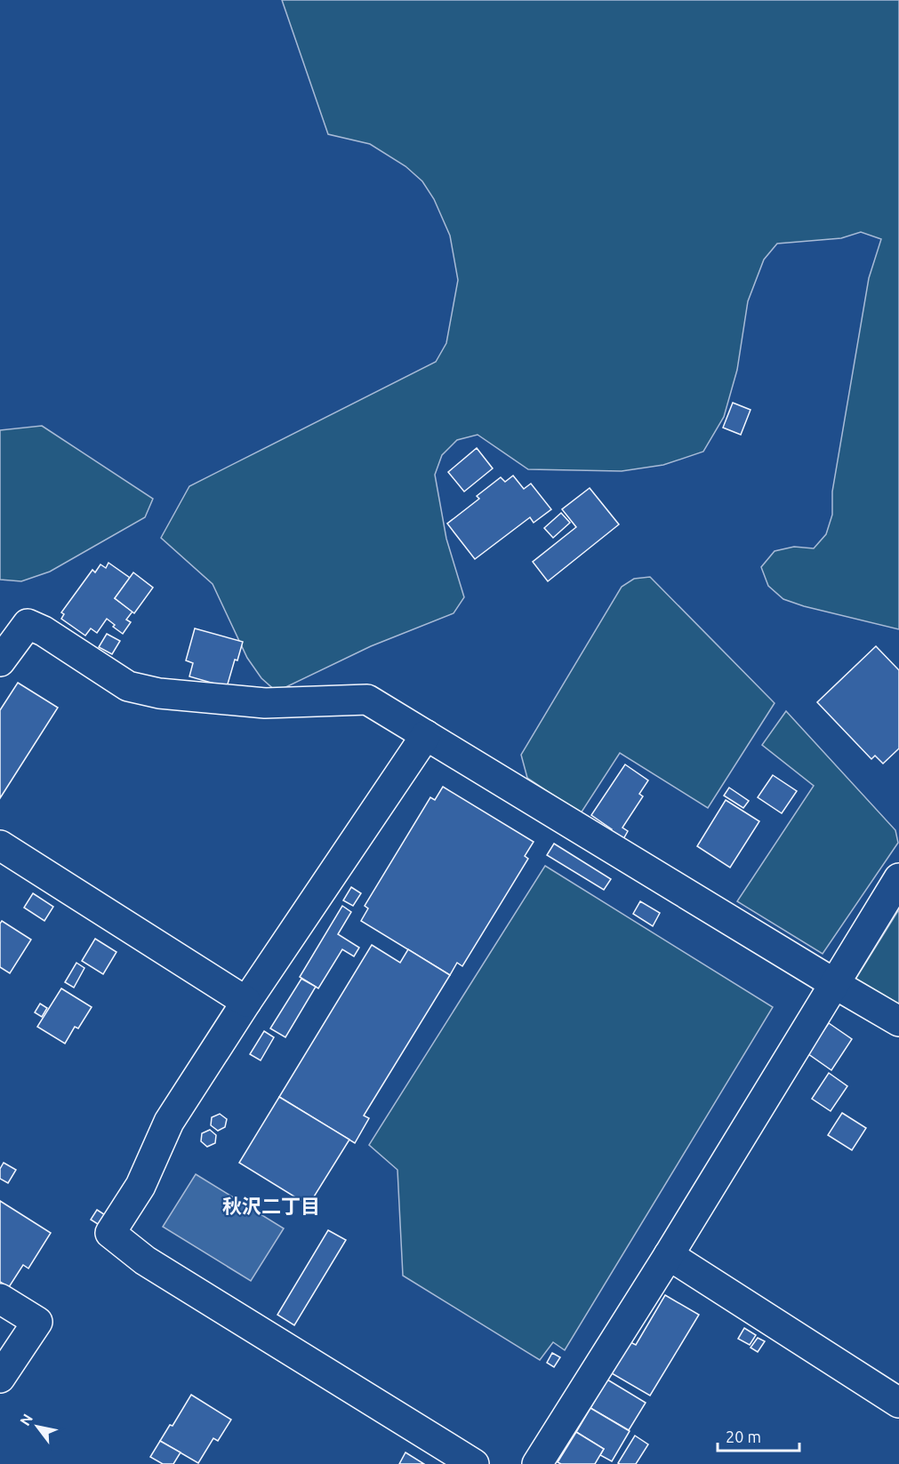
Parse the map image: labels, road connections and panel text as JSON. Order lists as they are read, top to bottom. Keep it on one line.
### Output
{"districts":["秋沢二丁目"],"scale_bar":"20 m","north":"top left"}
